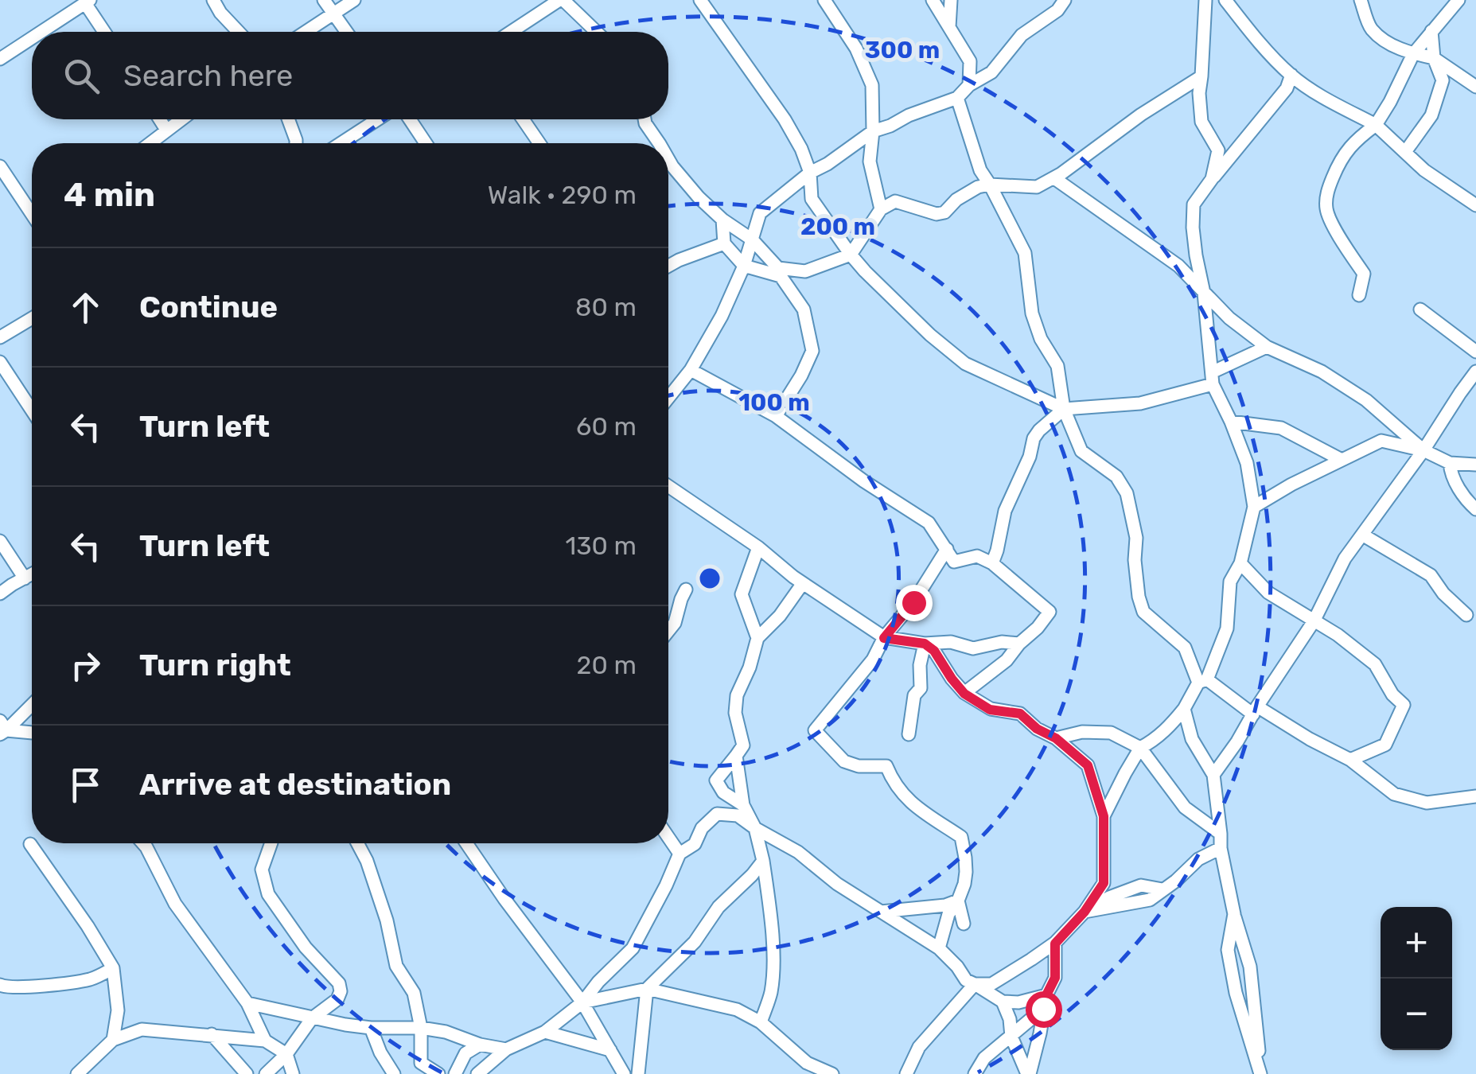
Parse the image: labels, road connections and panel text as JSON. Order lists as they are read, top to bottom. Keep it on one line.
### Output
{"page":{"search":"Search here","heading":["4 min","Walk · 290 m"],"list":[["Continue","80 m"],["Turn left","60 m"],["Turn left","130 m"],["Turn right","20 m"],"Arrive at destination"],"map_buttons":["+","−"]},"rings":["300 m","200 m","100 m"]}
